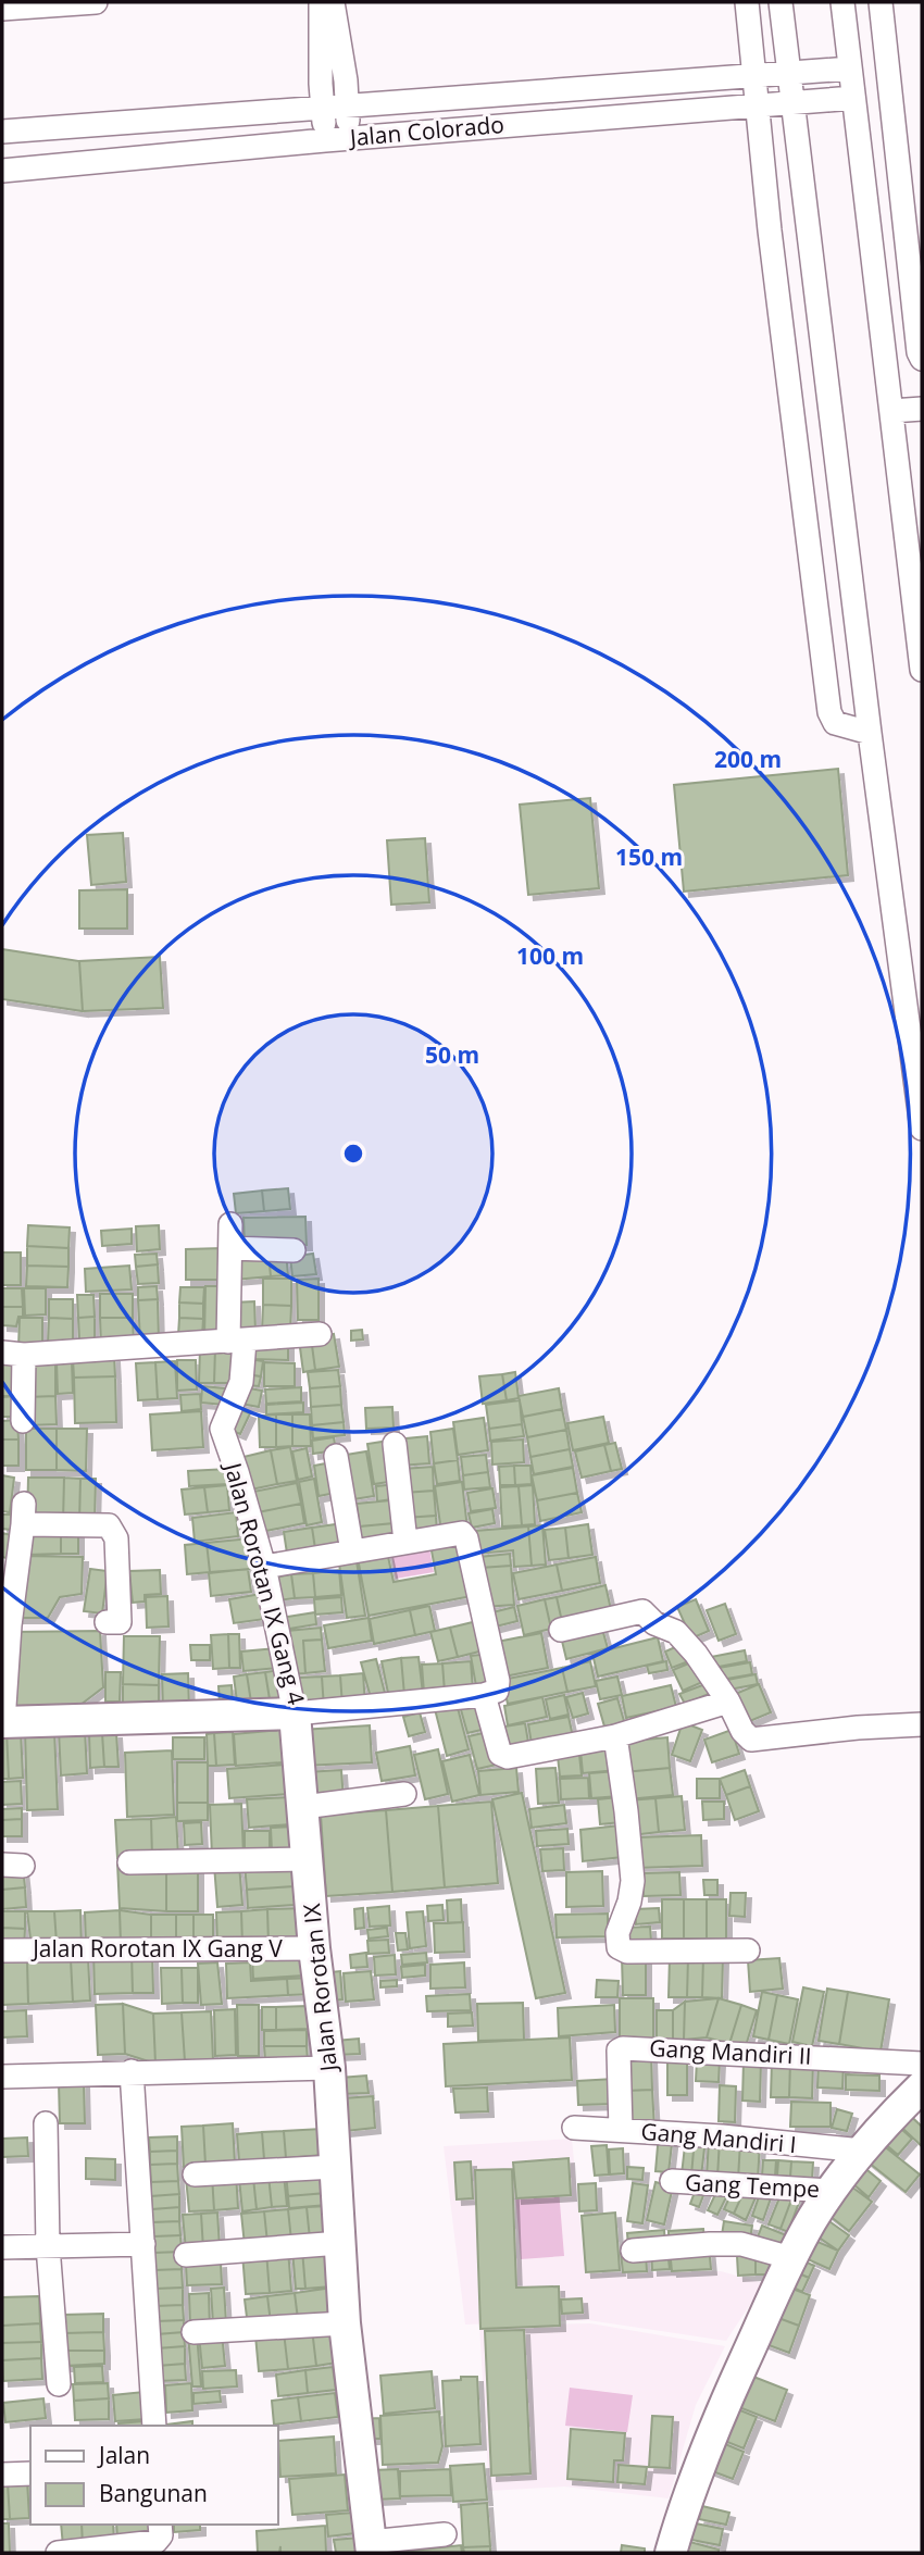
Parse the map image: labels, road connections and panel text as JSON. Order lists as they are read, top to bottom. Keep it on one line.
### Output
{"streets":{"street":["Jalan Colorado","Jalan Rorotan IX Gang 4","Jalan Rorotan IX Gang V","Jalan Rorotan IX","Gang Mandiri II","Gang Mandiri I","Gang Tempe"]},"crossings":[["Jalan Rorotan IX Gang 4","Jalan Rorotan IX"],["Jalan Rorotan IX Gang V","Jalan Rorotan IX"],["Gang Mandiri II","Gang Mandiri I"]],"legend":["Jalan","Bangunan"],"rings":["200 m","150 m","100 m","50 m"]}
